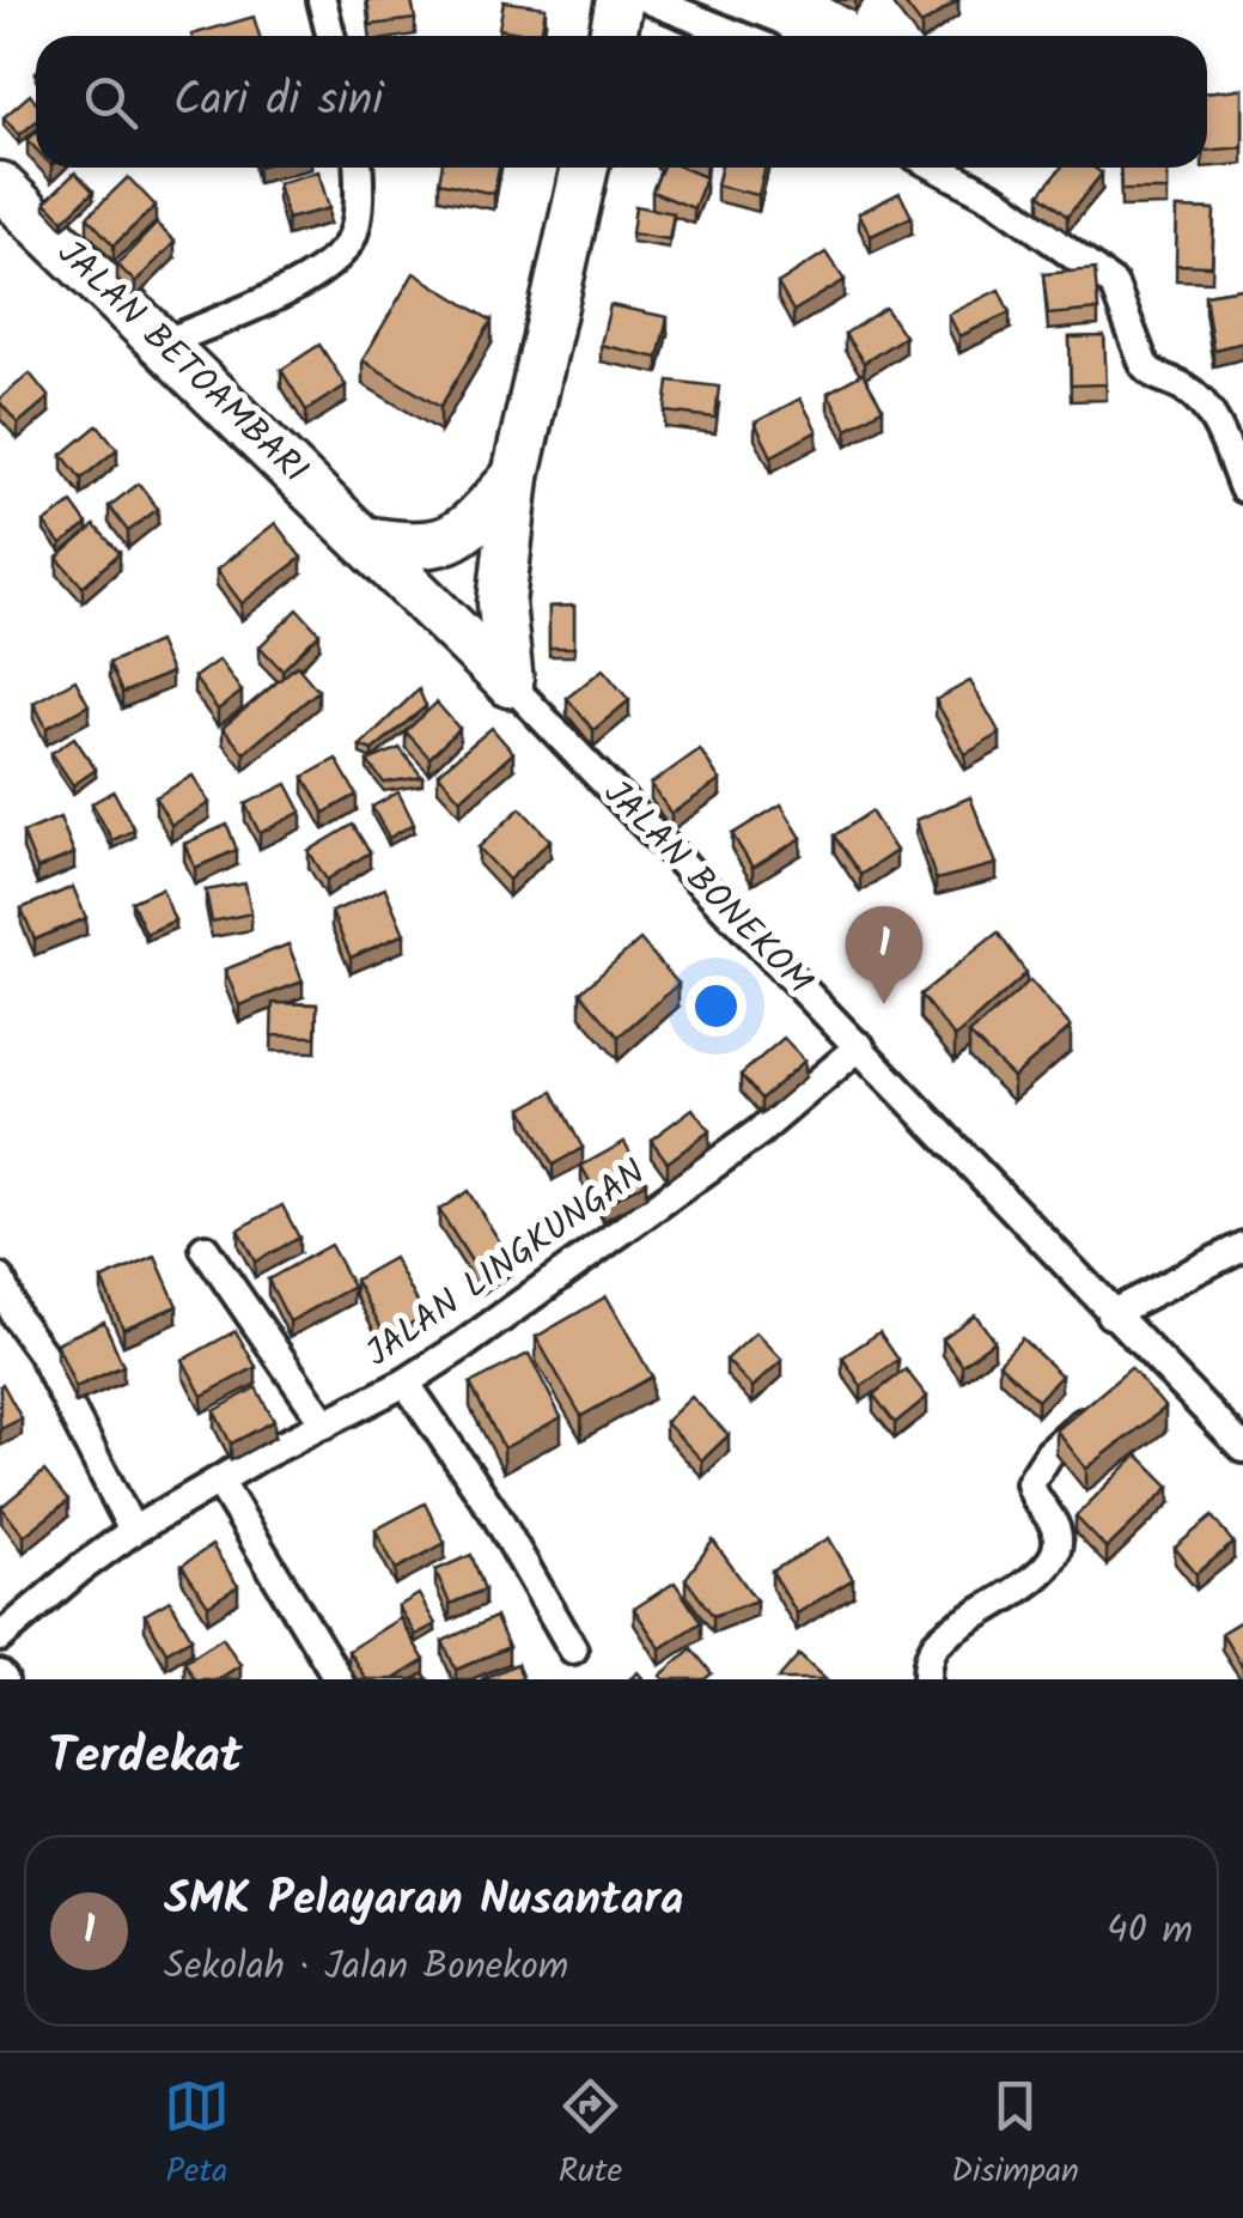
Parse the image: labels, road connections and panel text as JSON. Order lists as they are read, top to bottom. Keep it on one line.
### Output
{"streets":{"main road":["JALAN BETOAMBARI","JALAN BONEKOM"],"street":["JALAN LINGKUNGAN"]},"crossings":[["JALAN BETOAMBARI","JALAN BONEKOM"],["JALAN BONEKOM","JALAN LINGKUNGAN"]],"page":{"search":"Cari di sini","pins":"1","heading":"Terdekat","list":[{"mark":"1","name":"SMK Pelayaran Nusantara","note":"Sekolah · Jalan Bonekom","value":"40 m"}],"nav":["Peta","Rute","Disimpan"]}}
